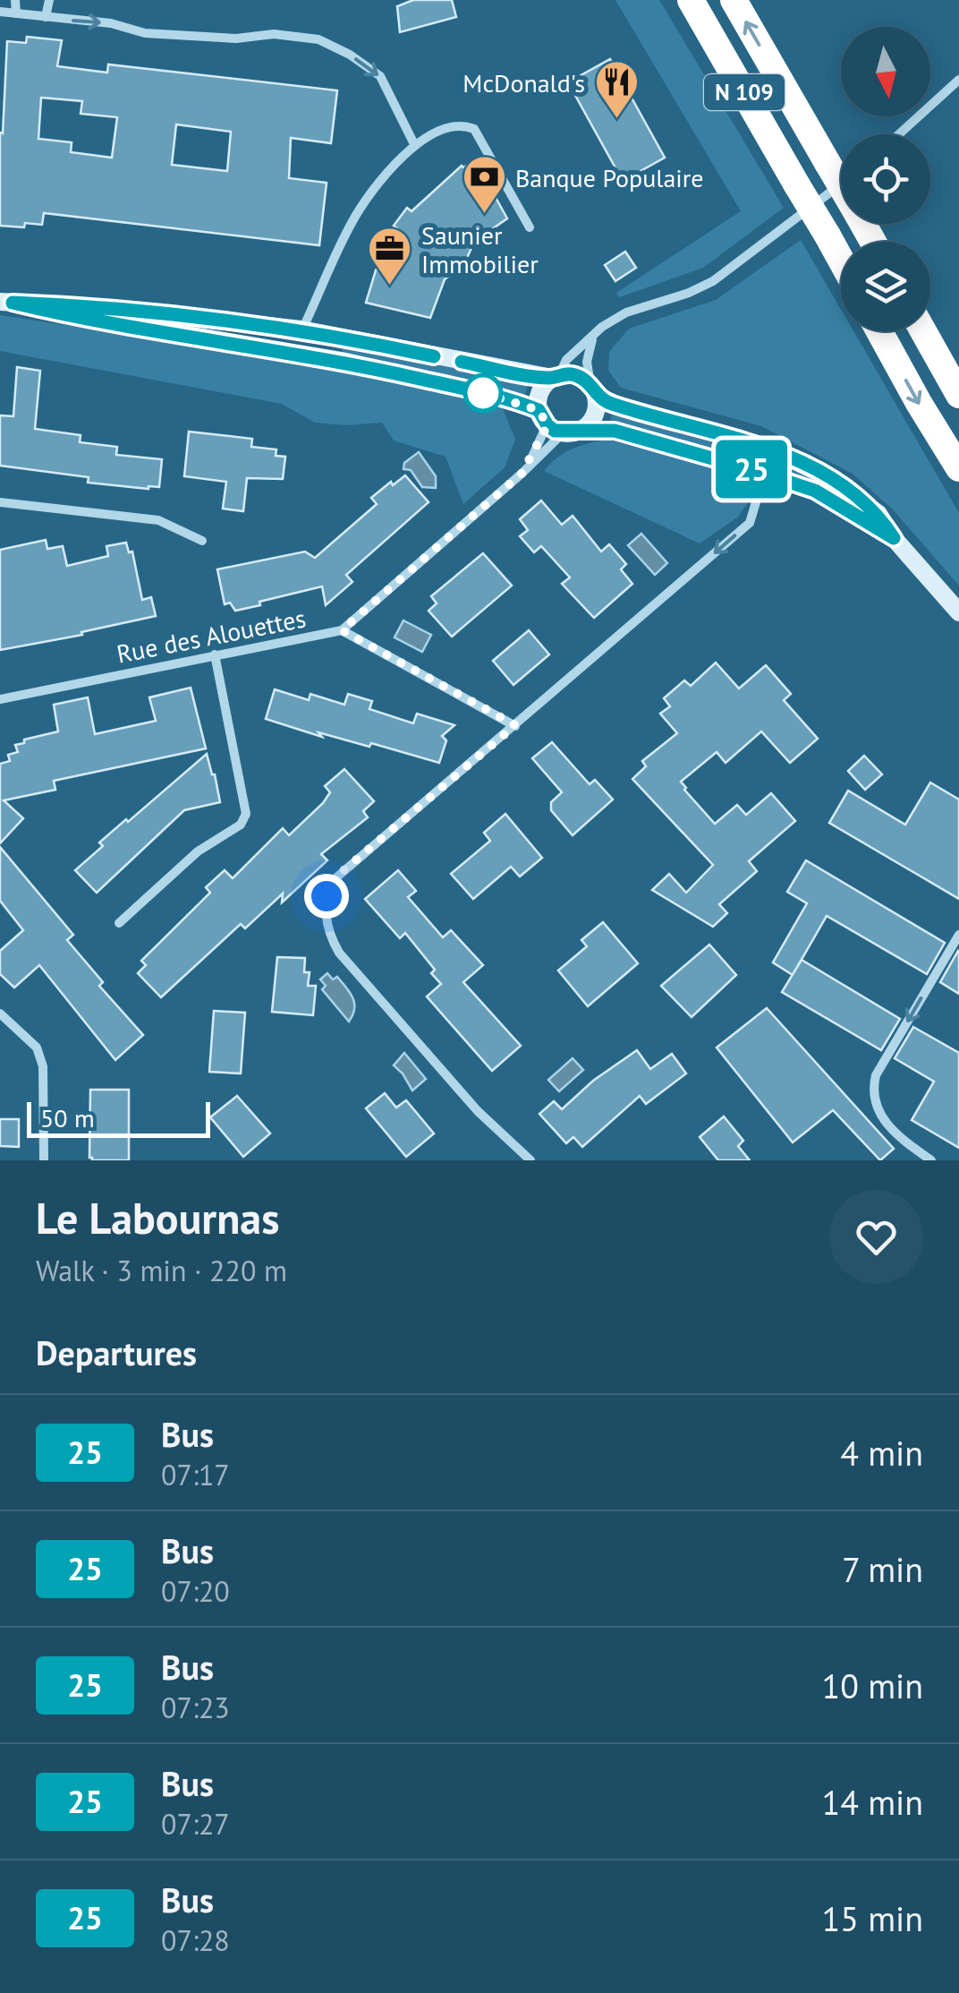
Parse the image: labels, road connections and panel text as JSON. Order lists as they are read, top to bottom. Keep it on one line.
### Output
{"streets":{"highway":["N 109"],"street":["Rue des Alouettes"]},"places":{"restaurant":["McDonald's"],"bank":["Banque Populaire"],"office":["Saunier Immobilier"]},"lines":["bus line 25"],"scale_bar":"50 m","north":"bottom","page":{"on_map":"25","scale":"50 m","heading":[["Le Labournas","Walk · 3 min · 220 m"],"Departures"],"list":[{"mark":"25","name":"Bus","note":"07:17","value":"4 min"},{"mark":"25","name":"Bus","note":"07:20","value":"7 min"},{"mark":"25","name":"Bus","note":"07:23","value":"10 min"},{"mark":"25","name":"Bus","note":"07:27","value":"14 min"},{"mark":"25","name":"Bus","note":"07:28","value":"15 min"}]}}
